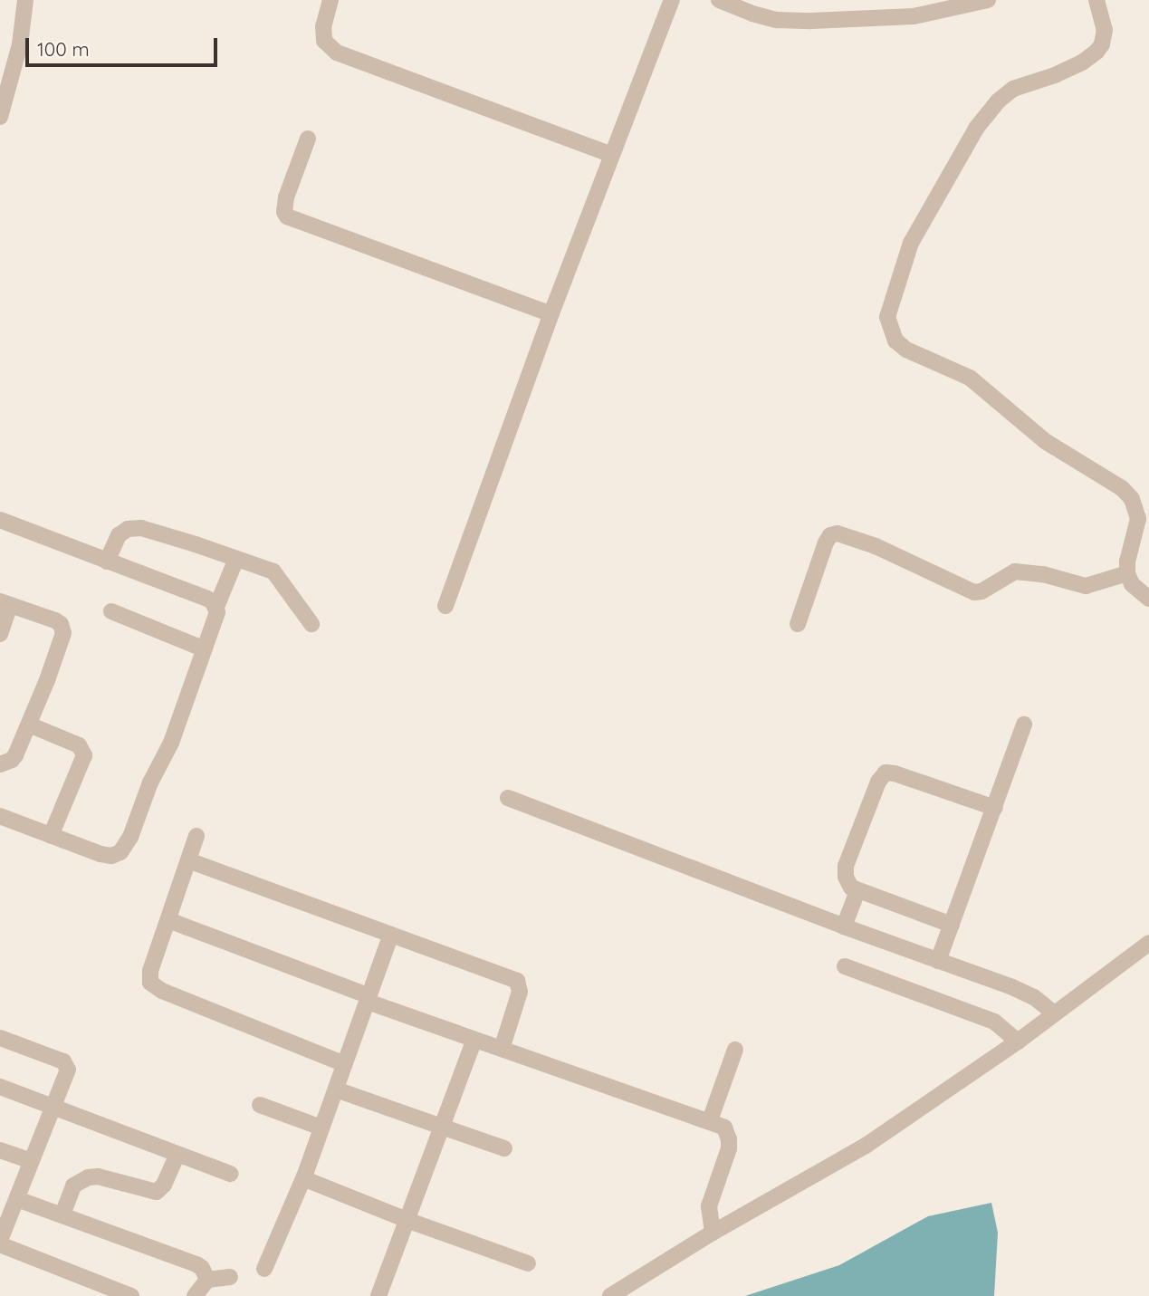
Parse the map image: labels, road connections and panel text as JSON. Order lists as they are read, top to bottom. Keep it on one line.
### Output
{"scale_bar":"100 m"}
